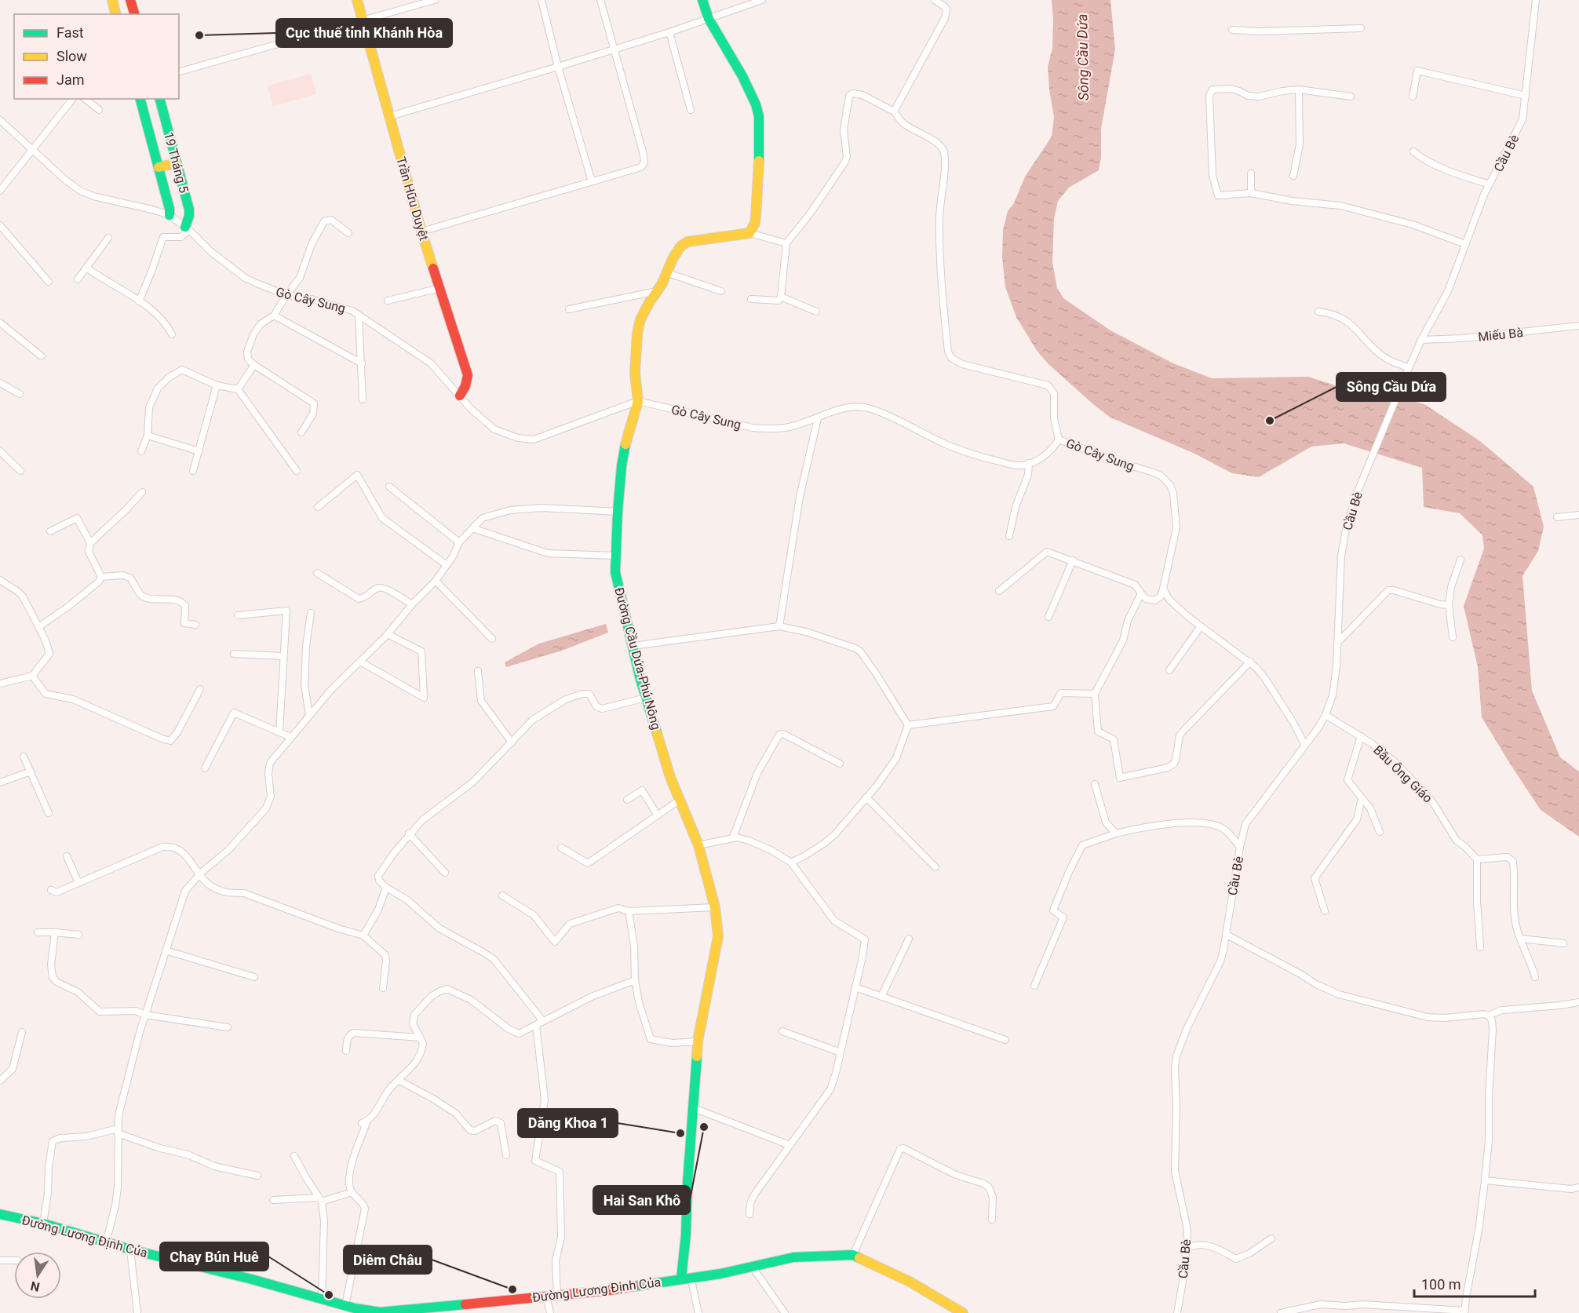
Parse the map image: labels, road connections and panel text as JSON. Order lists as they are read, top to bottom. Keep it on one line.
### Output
{"streets":{"street":["Cầu Bè","19 Tháng 5","Trần Hữu Duyệt","Gò Cây Sung","Miếu Bà","Đường Cầu Dứa-Phú Nông","Bầu Ông Giáo","Đường Lương Định Của"]},"crossings":[["Cầu Bè","Miếu Bà"],["Cầu Bè","Bầu Ông Giáo"],["19 Tháng 5","Gò Cây Sung"],["Trần Hữu Duyệt","Gò Cây Sung"],["Gò Cây Sung","Đường Cầu Dứa-Phú Nông"],["Đường Cầu Dứa-Phú Nông","Đường Lương Định Của"]],"water":["Sông Cầu Dứa"],"places":["Cục thuế tỉnh Khánh Hòa","Sông Cầu Dứa","Hai San Khô","Dăng Khoa 1","Diêm Châu","Chay Bún Huê"],"legend":["Fast","Slow","Jam"],"scale_bar":"100 m","north":"bottom"}
